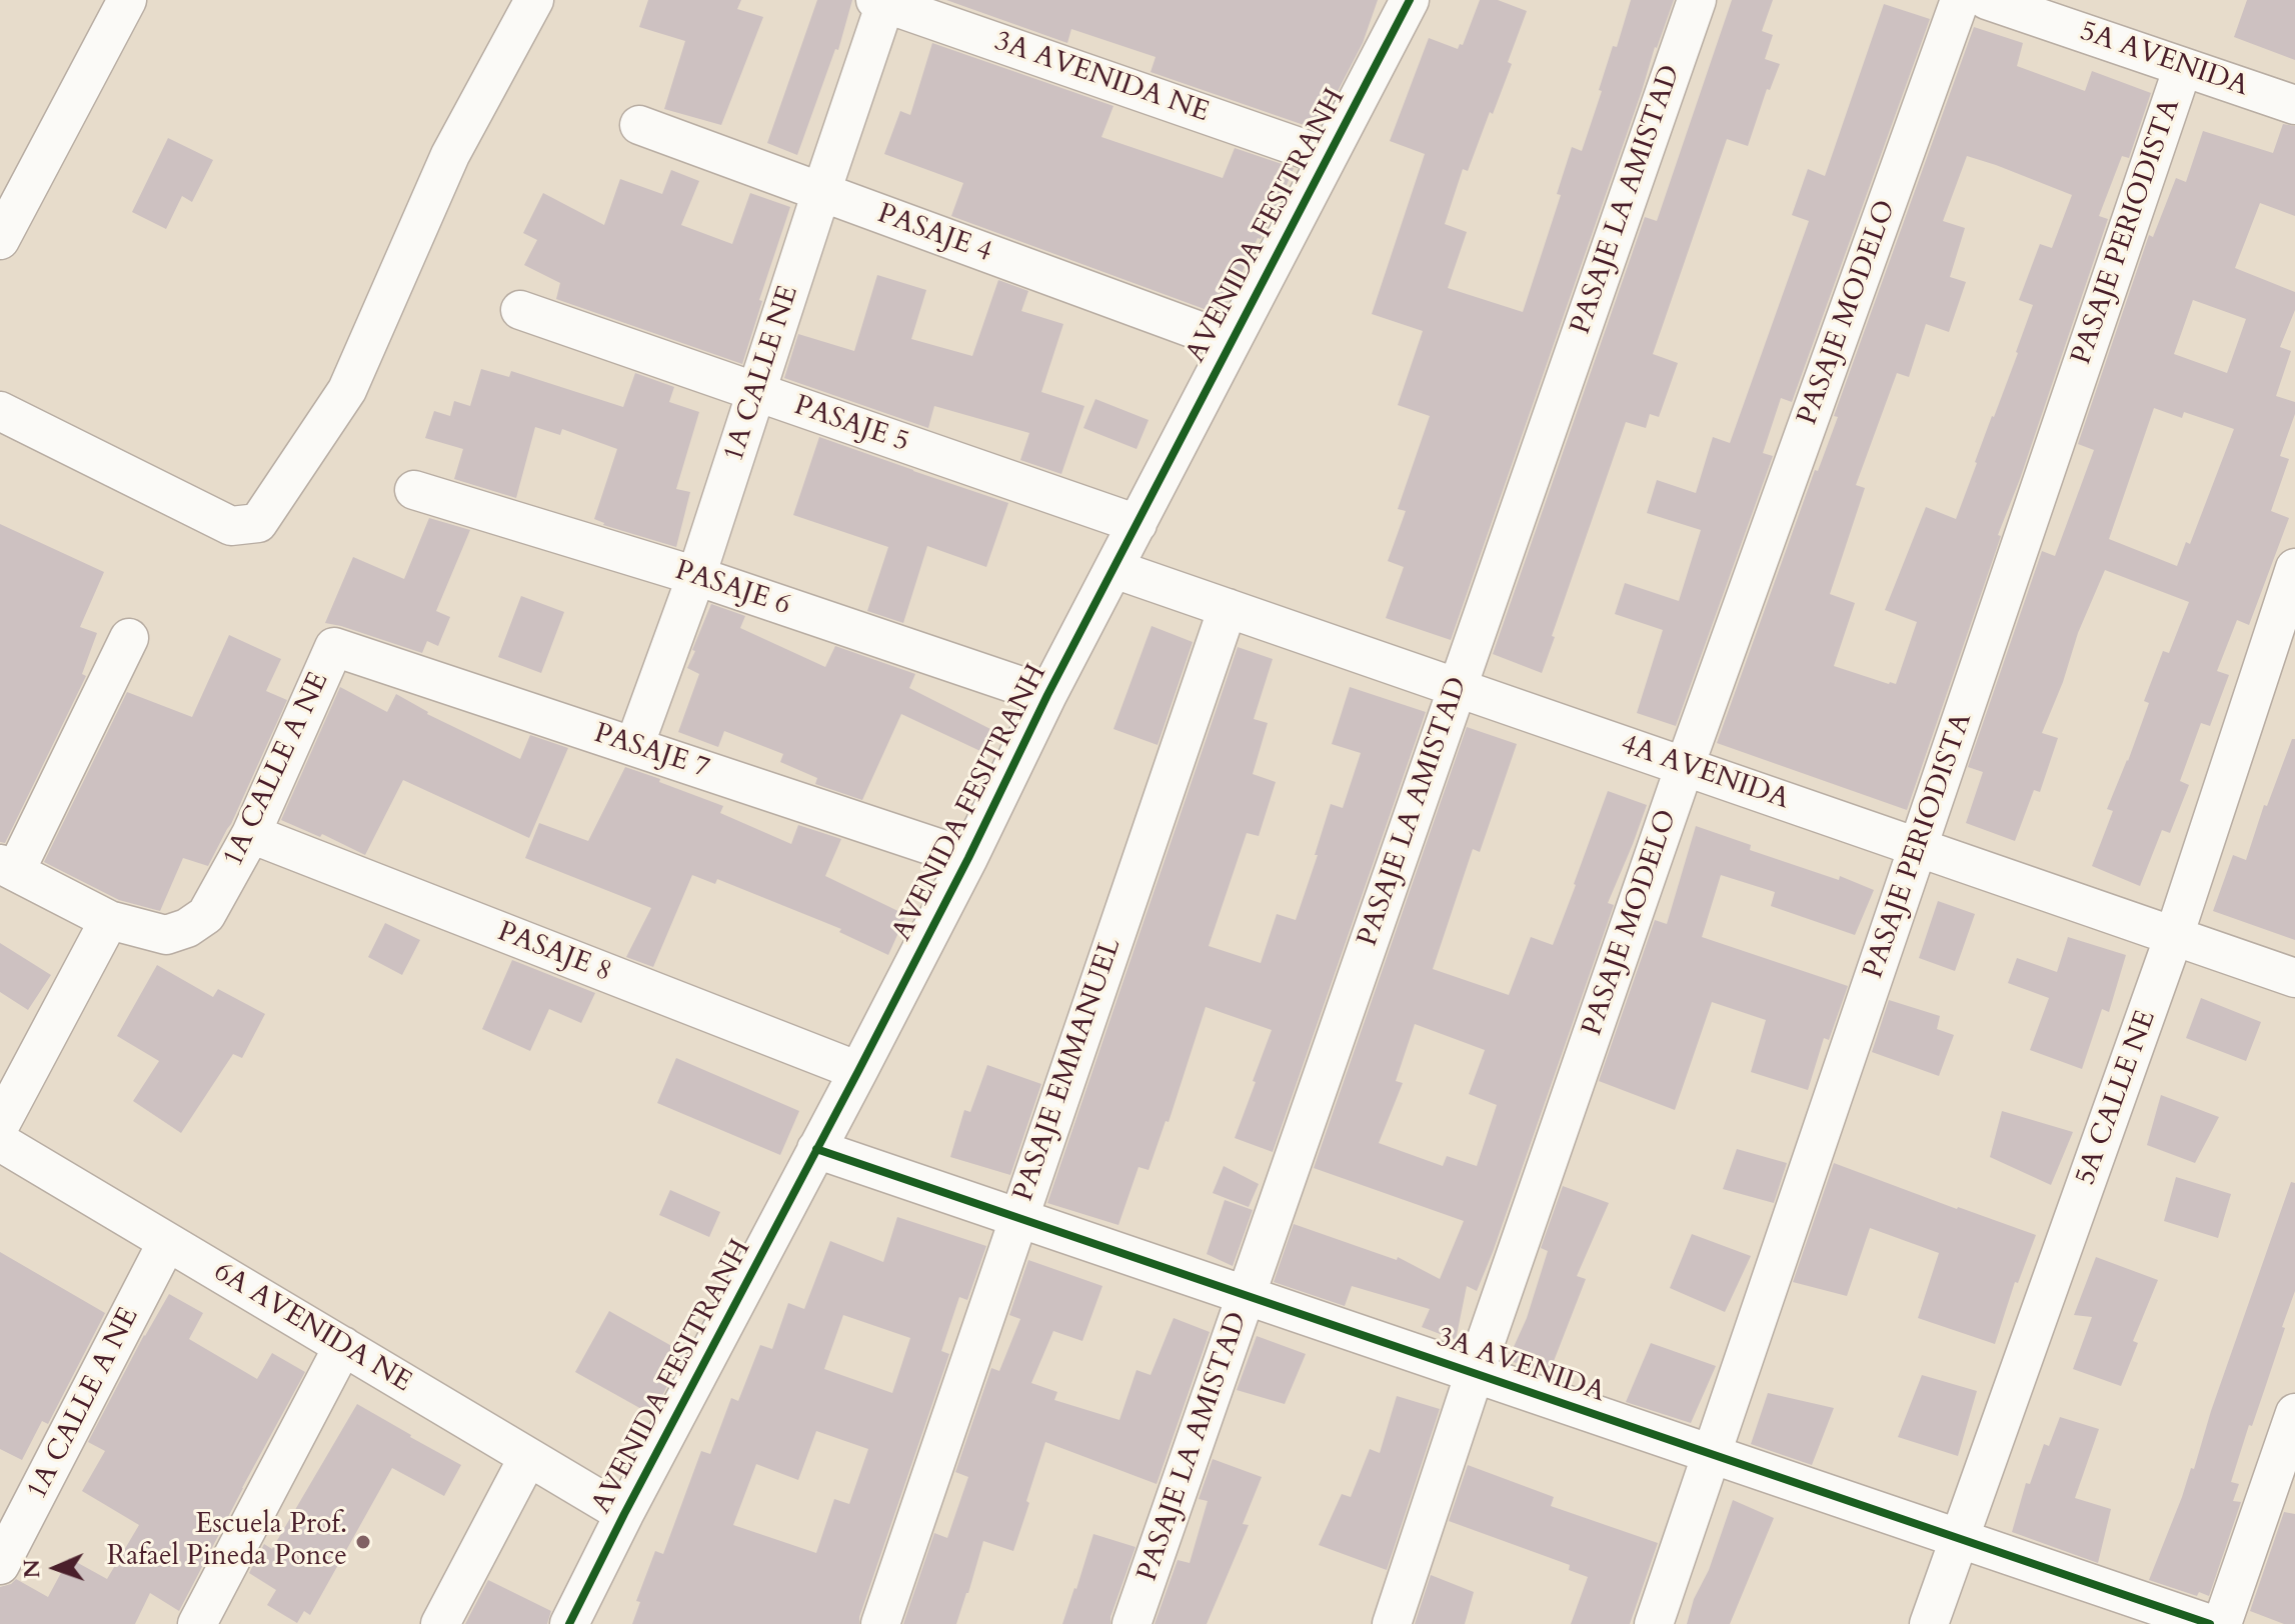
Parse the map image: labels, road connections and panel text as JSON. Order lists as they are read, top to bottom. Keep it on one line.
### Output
{"streets":{"street":["5A AVENIDA","3A AVENIDA NE","PASAJE LA AMISTAD","AVENIDA FESITRANH","PASAJE PERIODISTA","PASAJE 4","PASAJE MODELO","1A CALLE NE","PASAJE 5","PASAJE 6","PASAJE 7","1A CALLE A NE","4A AVENIDA","PASAJE 8","PASAJE EMMANUEL","5A CALLE NE","6A AVENIDA NE","3A AVENIDA"]},"crossings":[["5A AVENIDA","PASAJE PERIODISTA"],["3A AVENIDA NE","AVENIDA FESITRANH"],["3A AVENIDA NE","1A CALLE NE"],["PASAJE LA AMISTAD","4A AVENIDA"],["PASAJE LA AMISTAD","3A AVENIDA"],["AVENIDA FESITRANH","PASAJE 4"],["AVENIDA FESITRANH","PASAJE 5"],["AVENIDA FESITRANH","PASAJE 6"],["AVENIDA FESITRANH","PASAJE 7"],["AVENIDA FESITRANH","4A AVENIDA"],["AVENIDA FESITRANH","PASAJE 8"],["AVENIDA FESITRANH","6A AVENIDA NE"],["AVENIDA FESITRANH","3A AVENIDA"],["PASAJE PERIODISTA","4A AVENIDA"],["PASAJE PERIODISTA","3A AVENIDA"],["PASAJE 4","1A CALLE NE"],["PASAJE MODELO","4A AVENIDA"],["PASAJE MODELO","3A AVENIDA"],["1A CALLE NE","PASAJE 5"],["1A CALLE NE","PASAJE 6"],["1A CALLE NE","PASAJE 7"],["PASAJE 7","1A CALLE A NE"],["1A CALLE A NE","PASAJE 8"],["1A CALLE A NE","6A AVENIDA NE"],["4A AVENIDA","PASAJE EMMANUEL"],["4A AVENIDA","5A CALLE NE"],["PASAJE EMMANUEL","3A AVENIDA"],["5A CALLE NE","3A AVENIDA"]],"places":["Escuela Prof. Rafael Pineda Ponce"],"north":"left"}
